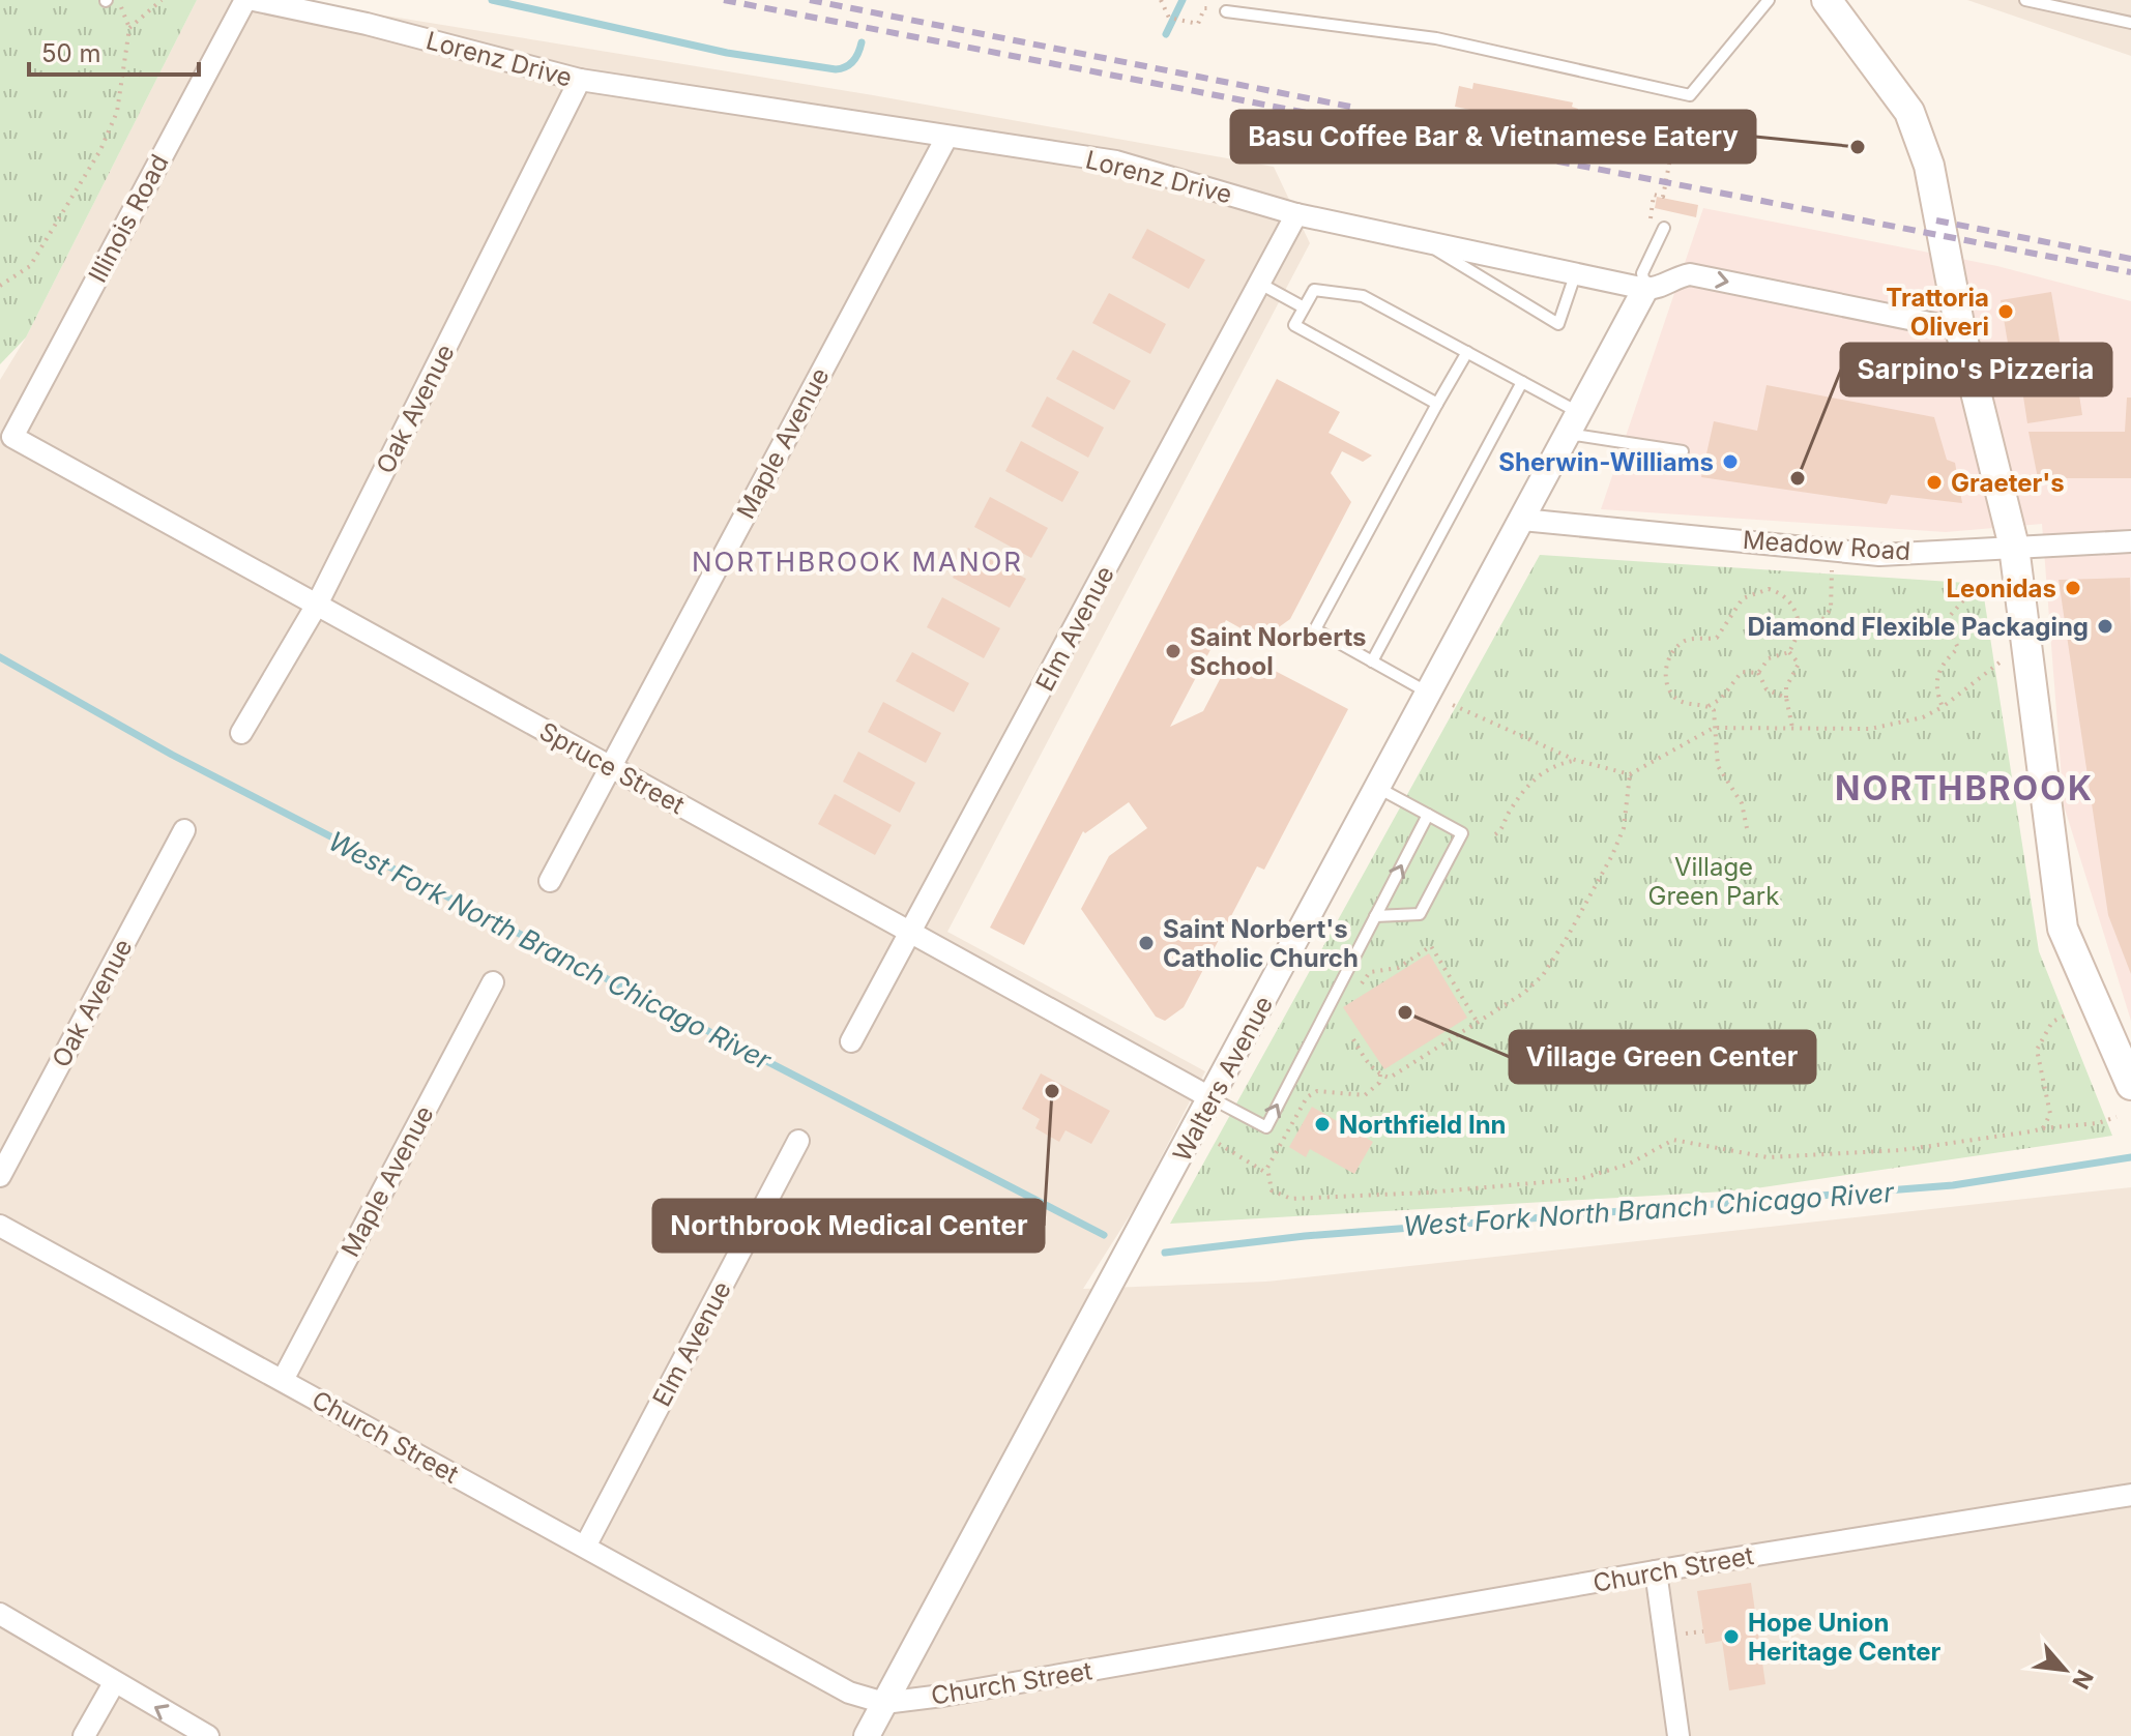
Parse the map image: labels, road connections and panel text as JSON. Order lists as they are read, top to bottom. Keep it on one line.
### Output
{"streets":{"street":["Lorenz Drive","Illinois Road","Oak Avenue","Maple Avenue","Meadow Road","Elm Avenue","Spruce Street","Walters Avenue","Church Street"]},"crossings":[["Lorenz Drive","Oak Avenue"],["Lorenz Drive","Maple Avenue"],["Lorenz Drive","Elm Avenue"],["Lorenz Drive","Walters Avenue"],["Illinois Road","Spruce Street"],["Oak Avenue","Spruce Street"],["Maple Avenue","Spruce Street"],["Maple Avenue","Church Street"],["Meadow Road","Walters Avenue"],["Elm Avenue","Spruce Street"],["Elm Avenue","Church Street"],["Spruce Street","Walters Avenue"],["Walters Avenue","Church Street"]],"districts":["NORTHBROOK MANOR","NORTHBROOK"],"water":["West Fork North Branch Chicago River"],"parks":["Village Green Park"],"places":["Basu Coffee Bar & Vietnamese Eatery","Trattoria Oliveri","Sherwin-Williams","Sarpino's Pizzeria","Graeter's","Leonidas","Diamond Flexible Packaging","Saint Norberts School","Saint Norbert's Catholic Church","Village Green Center","Northbrook Medical Center","Northfield Inn","Hope Union Heritage Center"],"scale_bar":"50 m","north":"bottom right"}
